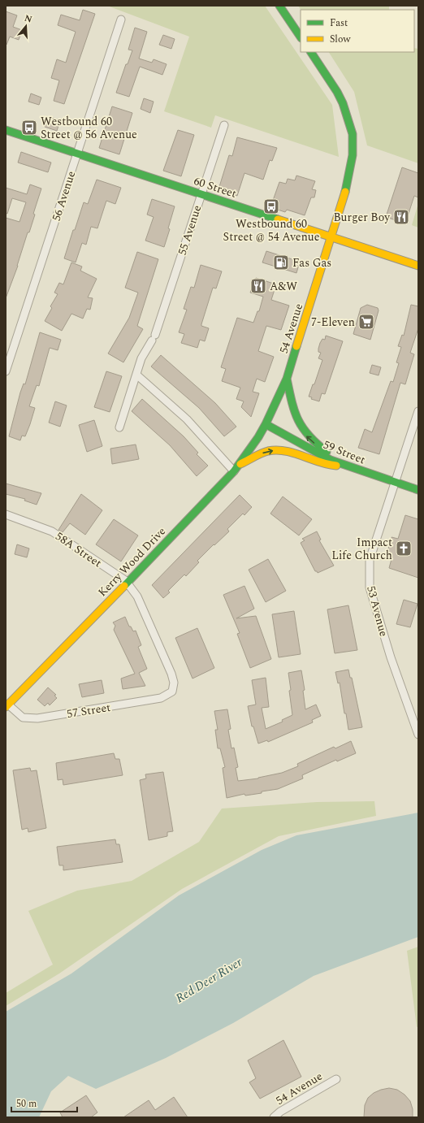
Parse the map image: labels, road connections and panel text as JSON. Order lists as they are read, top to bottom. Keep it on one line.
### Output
{"streets":{"street":["60 Street","56 Avenue","55 Avenue","54 Avenue","59 Street","58A Street","Kerry Wood Drive","53 Avenue","57 Street"]},"crossings":[["60 Street","56 Avenue"],["60 Street","55 Avenue"],["60 Street","54 Avenue"],["54 Avenue","59 Street"],["54 Avenue","Kerry Wood Drive"],["59 Street","Kerry Wood Drive"],["59 Street","53 Avenue"],["58A Street","Kerry Wood Drive"],["58A Street","57 Street"],["Kerry Wood Drive","57 Street"]],"water":["Red Deer River"],"places":{"bus stop":["Westbound 60 Street @ 56 Avenue","Westbound 60 Street @ 54 Avenue"],"restaurant":["Burger Boy","A&W"],"fuel station":["Fas Gas"],"supermarket":["7-Eleven"],"church":["Impact Life Church"]},"legend":["Fast","Slow"],"scale_bar":"50 m","north":"top"}
